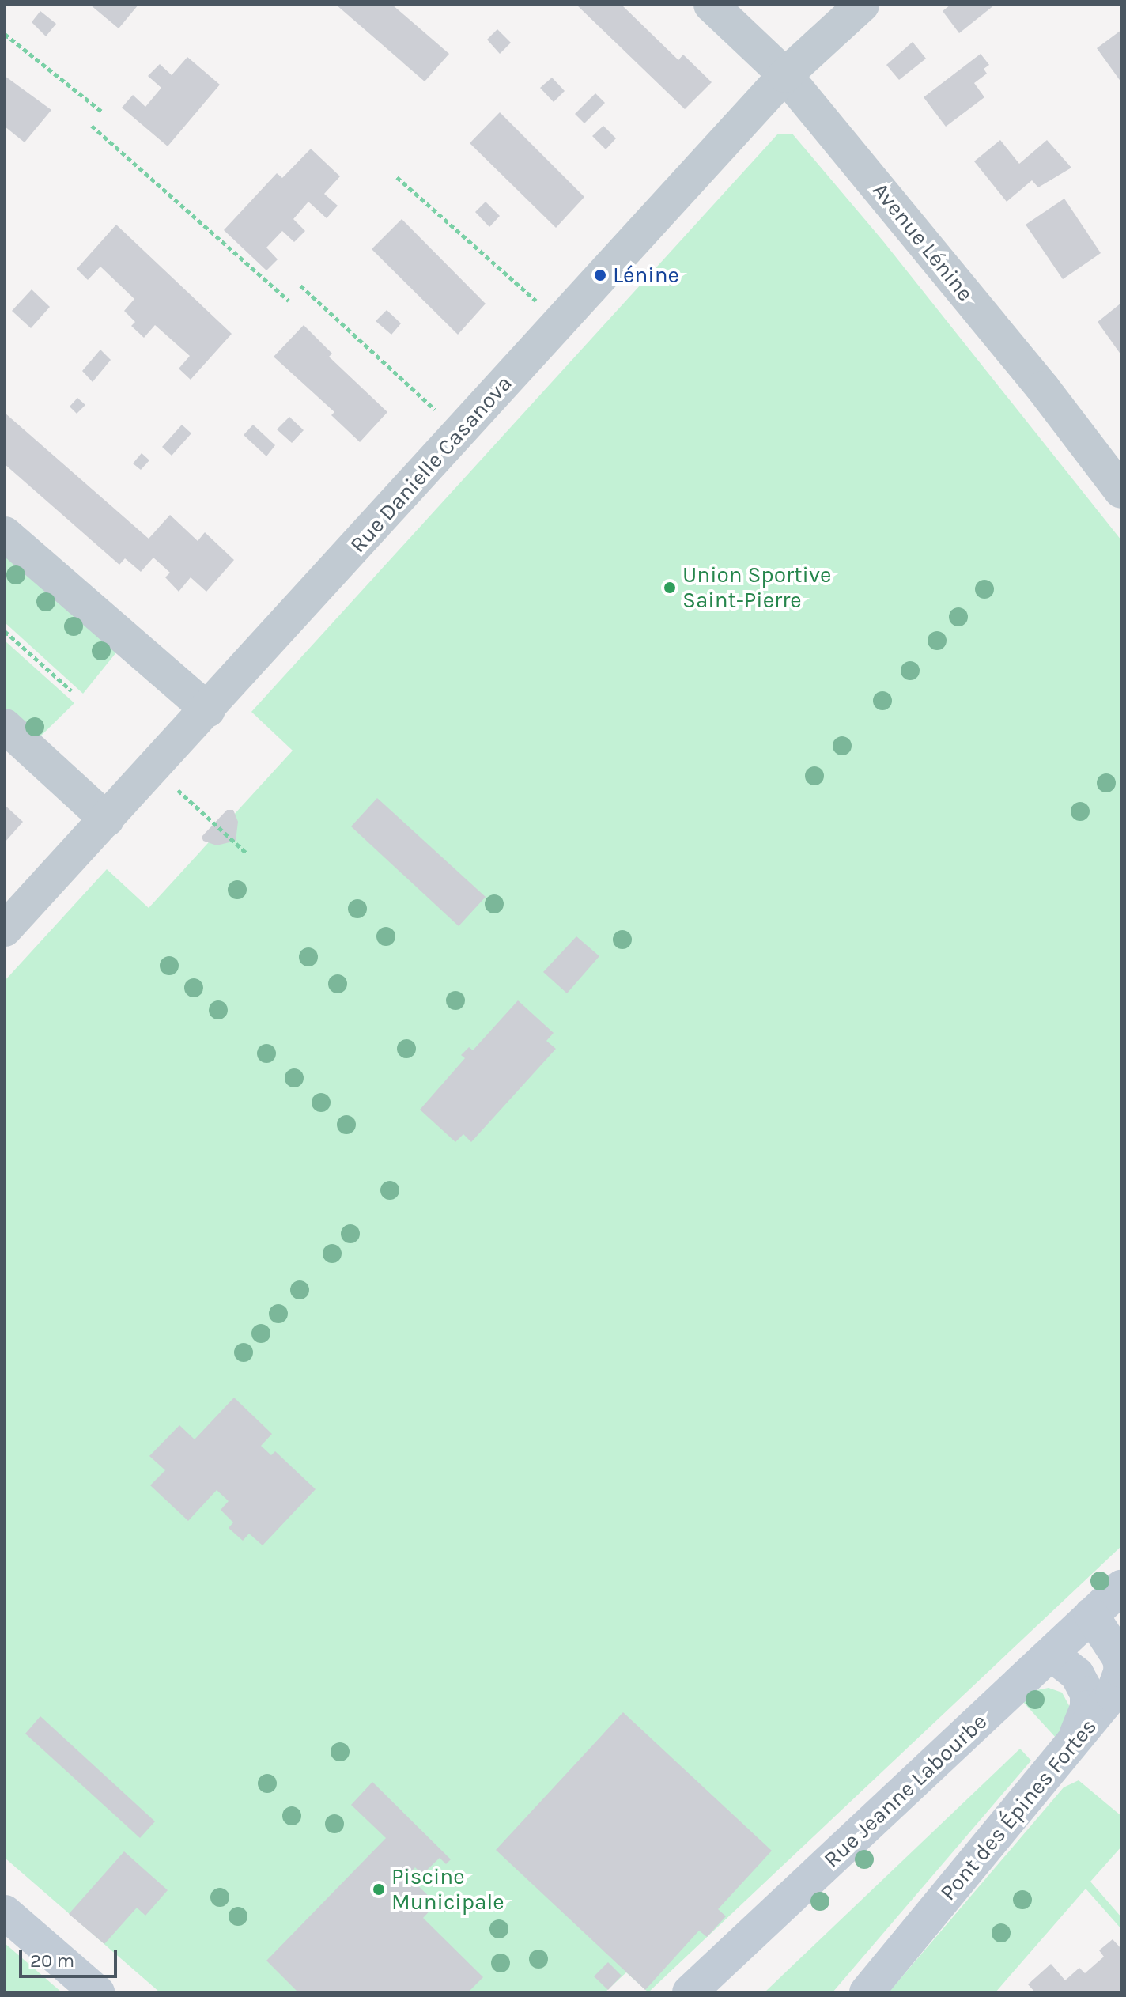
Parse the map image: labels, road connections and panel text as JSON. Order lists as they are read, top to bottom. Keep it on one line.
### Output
{"streets":{"street":["Avenue Lénine","Rue Danielle Casanova","Rue Jeanne Labourbe","Pont des Épines Fortes"]},"crossings":[["Avenue Lénine","Rue Danielle Casanova"],["Rue Jeanne Labourbe","Pont des Épines Fortes"]],"places":["Lénine","Union Sportive Saint-Pierre","Piscine Municipale"],"scale_bar":"20 m"}
